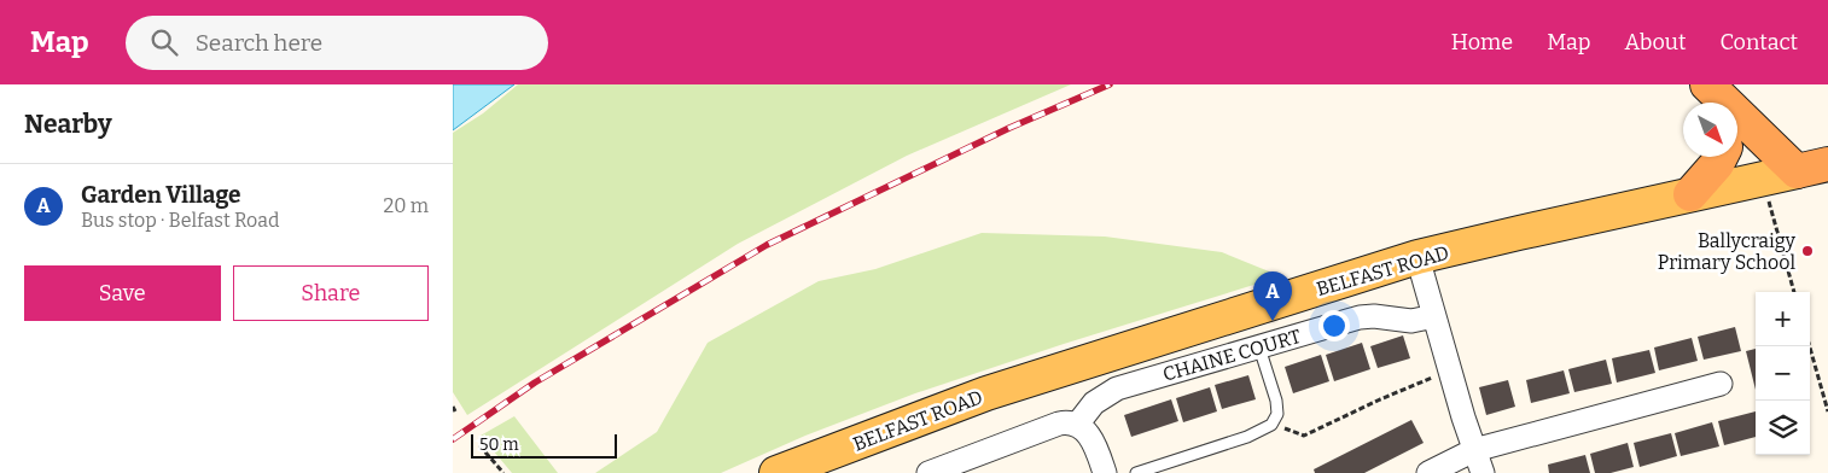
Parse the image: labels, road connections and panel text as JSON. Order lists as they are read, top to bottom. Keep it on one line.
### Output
{"streets":{"main road":["BELFAST ROAD"],"street":["CHAINE COURT"]},"places":["Ballycraigy Primary School"],"scale_bar":"50 m","north":"bottom right","page":{"header":"Map","search":"Search here","nav":["Home","Map","About","Contact"],"heading":"Nearby","list":[{"mark":"A","name":"Garden Village","note":"Bus stop · Belfast Road","value":"20 m"}],"buttons":["Save","Share"],"pins":"A","map_buttons":["+","−"],"scale":"50 m"}}
